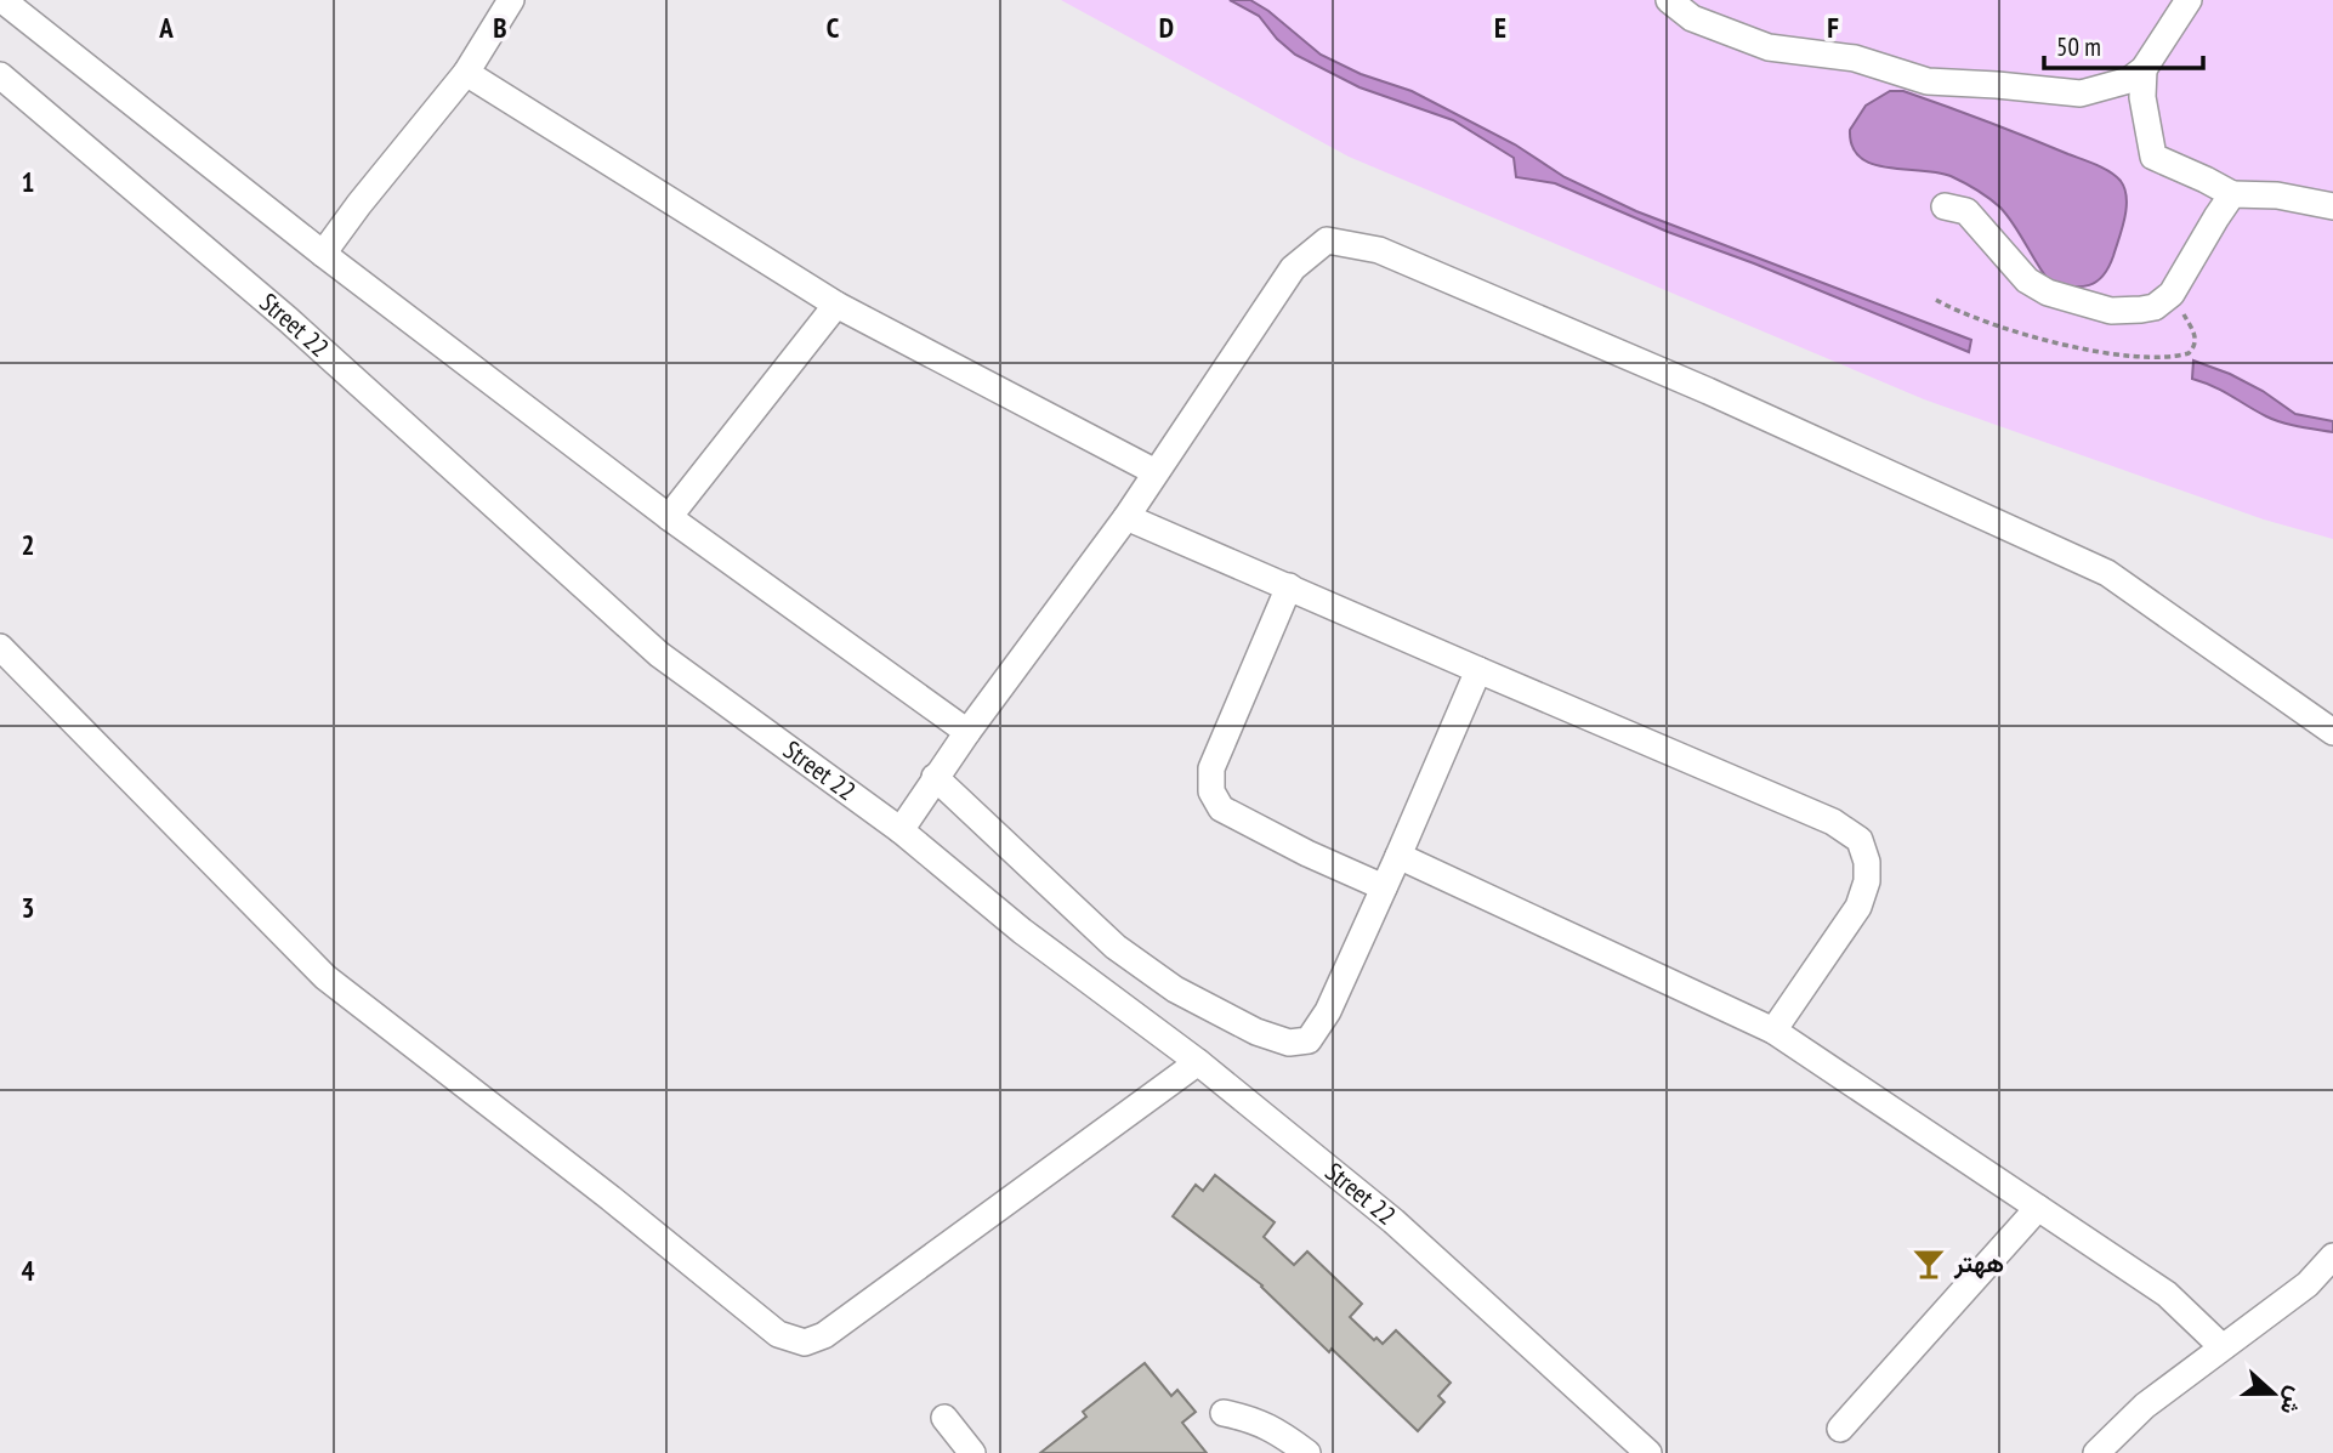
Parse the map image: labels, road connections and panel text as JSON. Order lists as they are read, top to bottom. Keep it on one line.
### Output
{"streets":{"street":["Street 22"]},"places":{"bar":["ههتر"]},"scale_bar":"50 m","north":"right","grid":{"columns":["A","B","C","D","E","F"],"rows":["1","2","3","4"]}}
